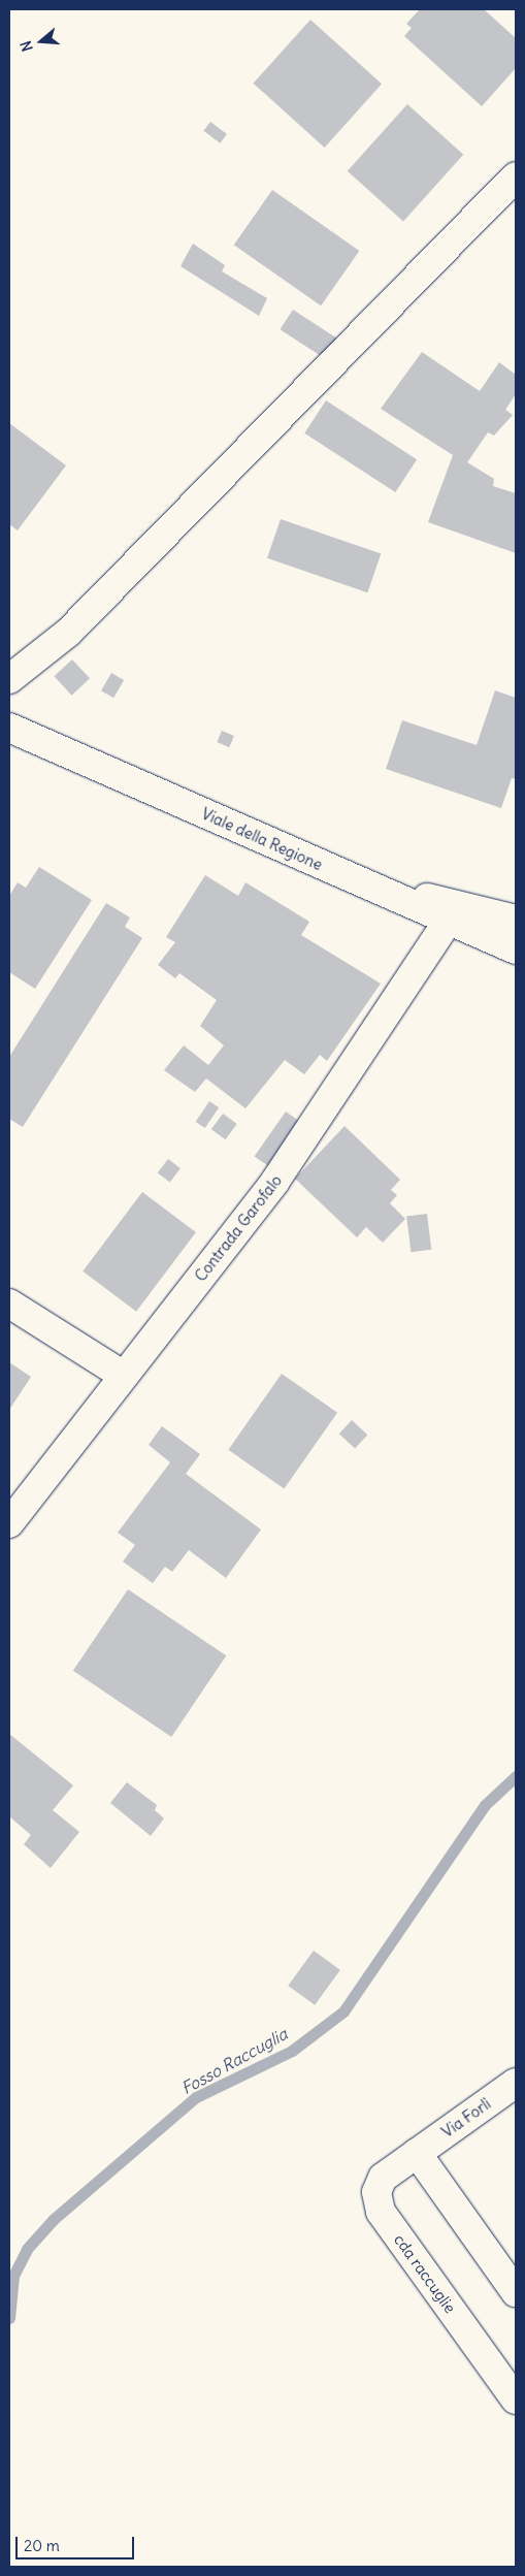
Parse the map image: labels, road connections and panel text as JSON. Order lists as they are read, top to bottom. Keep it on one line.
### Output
{"streets":{"street":["Viale della Regione","Contrada Garofalo","Via Forlì","cda raccuglie"]},"crossings":[["Viale della Regione","Contrada Garofalo"],["Via Forlì","cda raccuglie"]],"water":["Fosso Raccuglia"],"scale_bar":"20 m","north":"left"}
